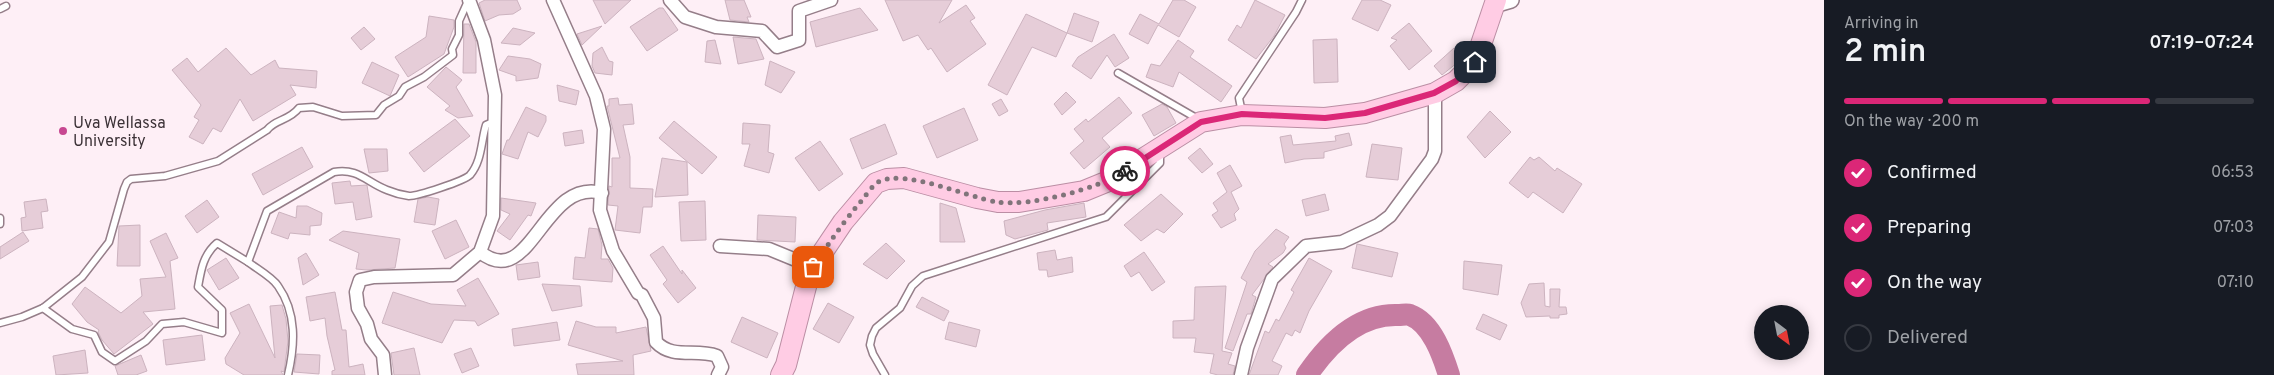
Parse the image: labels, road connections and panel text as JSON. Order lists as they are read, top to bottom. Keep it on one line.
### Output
{"places":["Uva Wellassa University"],"north":"bottom right","page":{"heading":["2 min","Arriving in","07:19–07:24"],"bar":"On the way · 200 m","list":[["Confirmed","06:53"],["Preparing","07:03"],["On the way","07:10"],"Delivered"]}}
